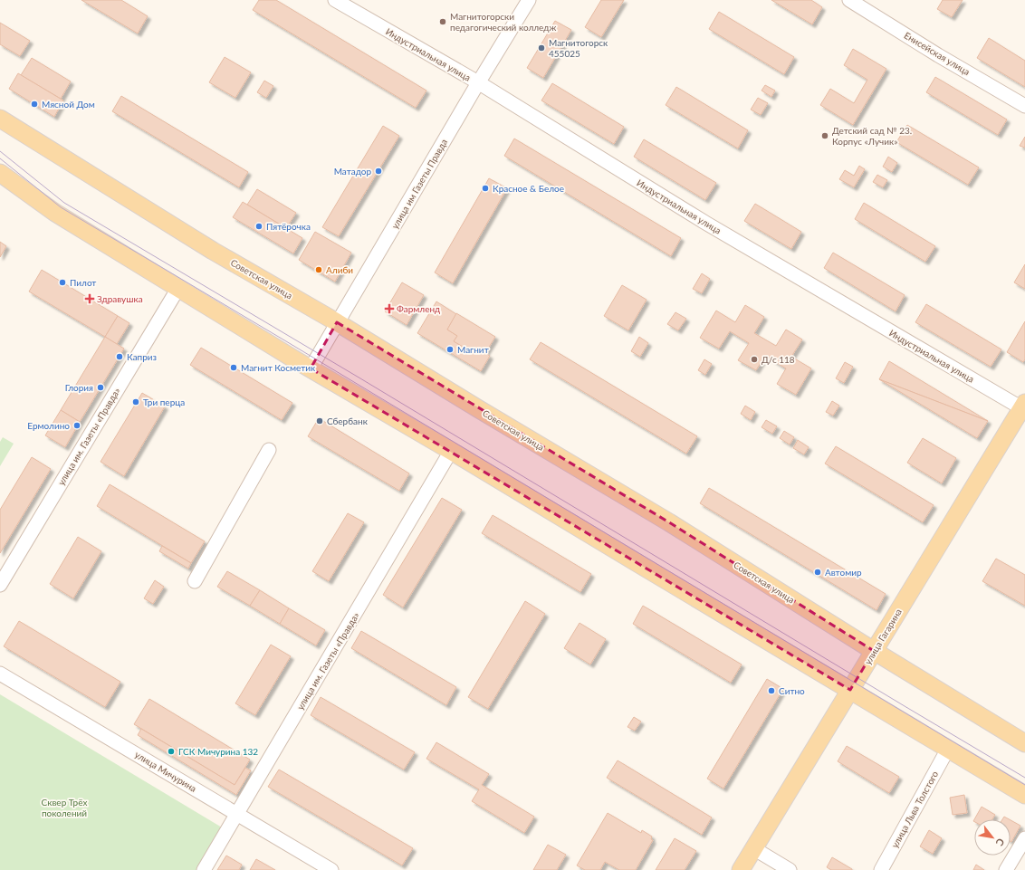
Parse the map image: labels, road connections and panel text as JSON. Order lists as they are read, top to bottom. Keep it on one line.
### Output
{"streets":{"main road":["Советская улица","улица Гагарина"],"street":["Енисейская улица","Индустриальная улица","улица им Газеты Правда","улица им. Газеты «Правда»","улица Мичурина","улица Льва Толстого"]},"crossings":[["Индустриальная улица","улица им Газеты Правда"],["Индустриальная улица","улица Гагарина"],["улица им Газеты Правда","Советская улица"],["Советская улица","улица Гагарина"],["улица им. Газеты «Правда»","улица Мичурина"]],"parks":["Сквер Трёх поколений"],"places":{"other":["Магнитогорски педагогический колледж","Магнитогорск 455025","Мясной Дом","Детский сад № 23. Корпус «Лучик»","Матадор","Красное & Белое","Пятёрочка","Алиби","Пилот","Магнит","Каприз","Д/с 118","Магнит Косметик","Глория","Три перца","Сбербанк","Ермолино","Автомир","Ситно","ГСК Мичурина 132"],"health":["Здравушка","Фармленд"]},"north":"bottom right"}
